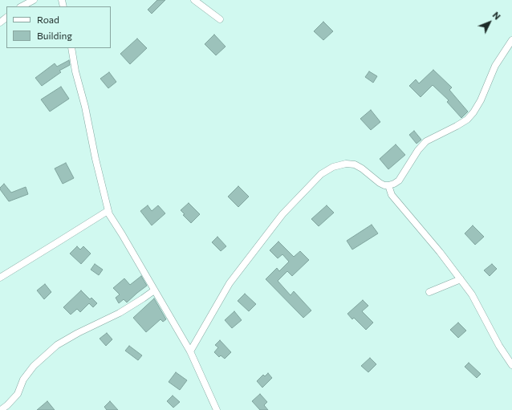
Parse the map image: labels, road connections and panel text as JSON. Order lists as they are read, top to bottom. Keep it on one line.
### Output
{"legend":["Road","Building"],"north":"top right"}
